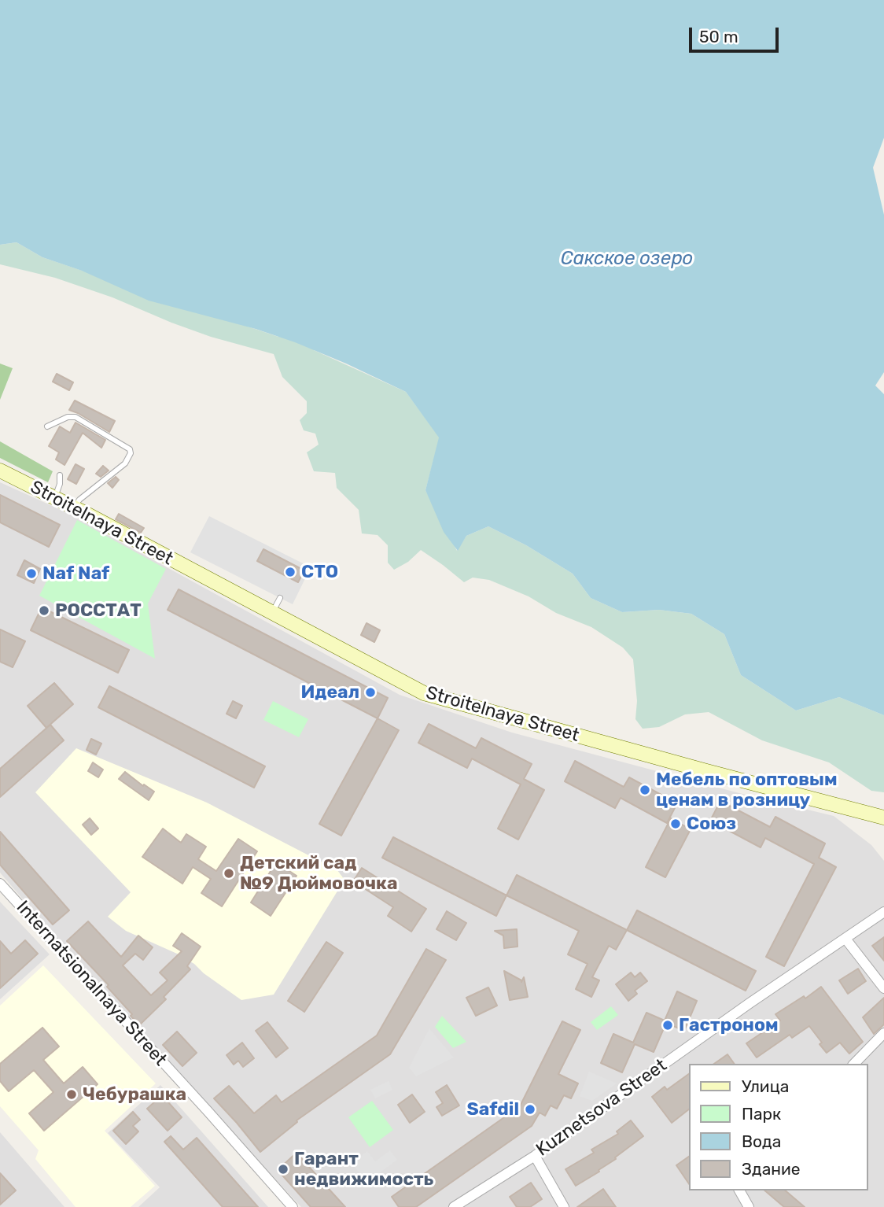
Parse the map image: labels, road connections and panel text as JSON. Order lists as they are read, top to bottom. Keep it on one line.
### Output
{"streets":{"street":["Stroitelnaya Street","Internatsionalnaya Street","Kuznetsova Street"]},"water":["Сакское озеро"],"places":["СТО","Naf Naf","РОССТАТ","Идеал","Мебель по оптовым ценам в розницу","Союз","Детский сад №9 Дюймовочка","Гастроном","Чебурашка","Safdil","Гарант недвижимость"],"legend":["Улица","Парк","Вода","Здание"],"scale_bar":"50 m"}
